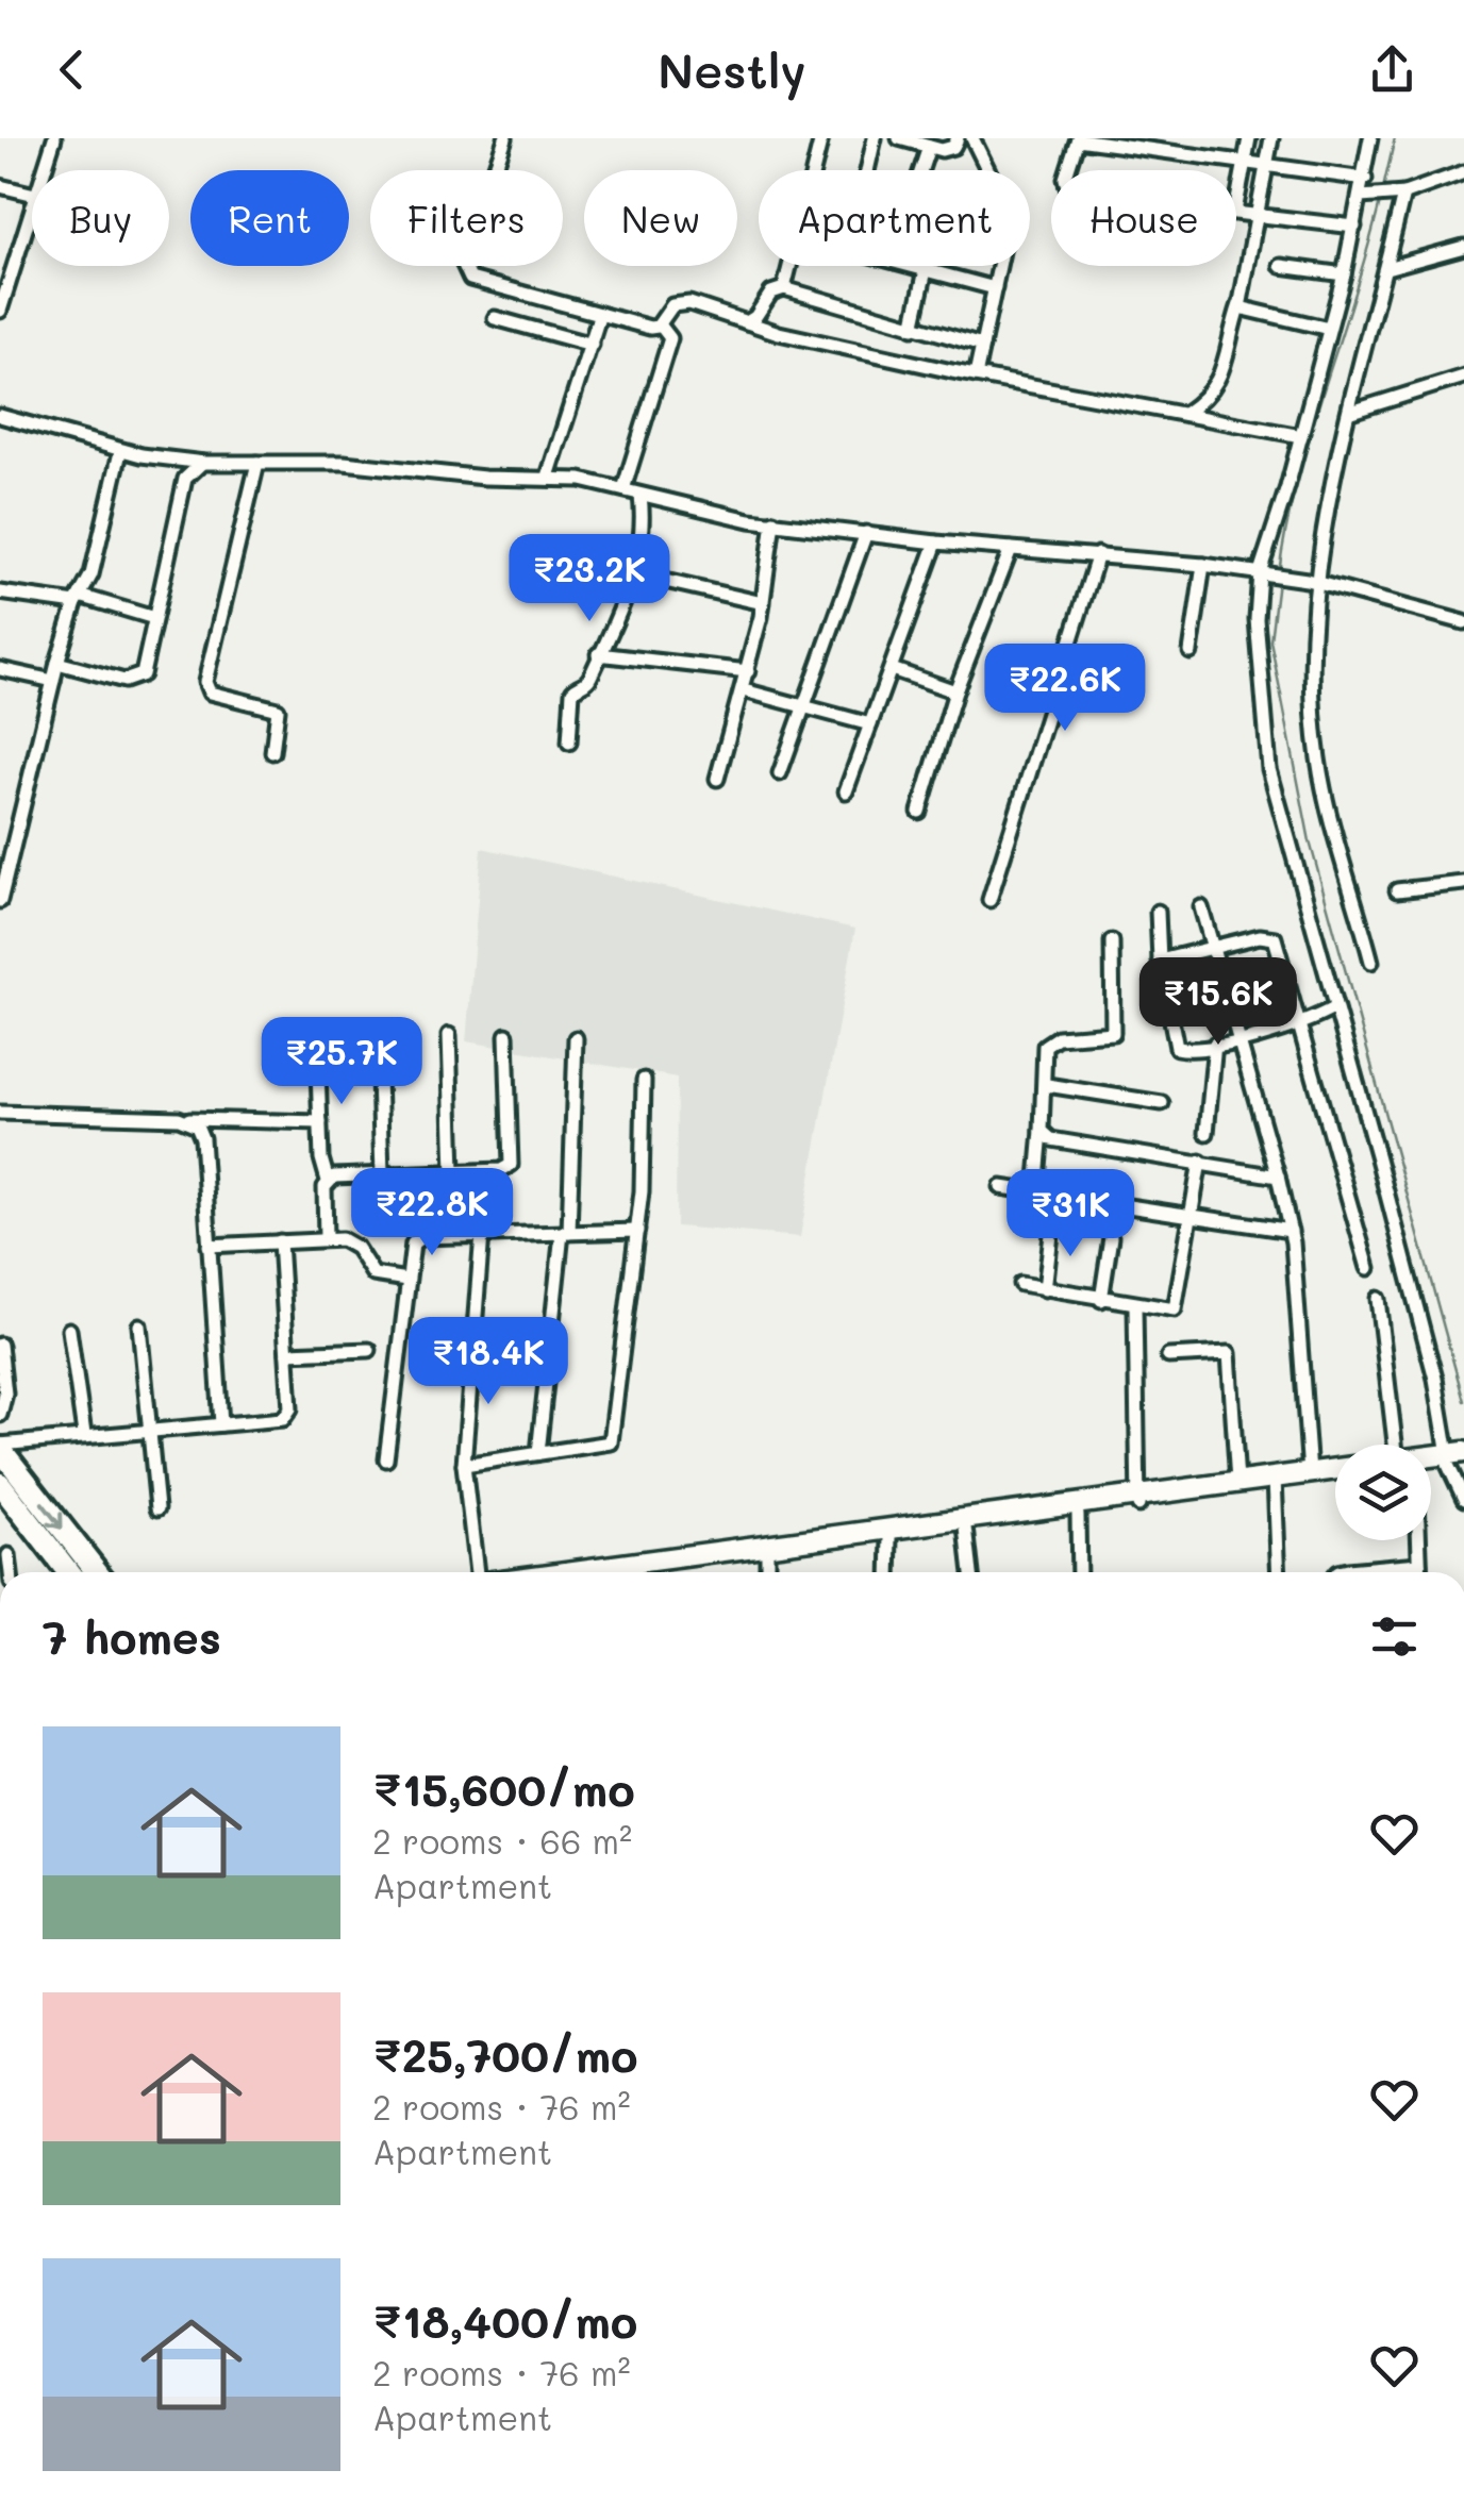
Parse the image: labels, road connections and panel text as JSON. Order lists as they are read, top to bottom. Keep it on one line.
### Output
{"page":{"header":"Nestly","chip":["Buy","Rent","Filters","New","Apartment","House"],"price":["₹23.2K","₹22.6K","₹15.6K","₹25.7K","₹22.8K","₹31K","₹18.4K"],"heading":"7 homes","list":[{"name":"₹15,600/mo","note":"2 rooms · 66 m² · Apartment"},{"name":"₹25,700/mo","note":"2 rooms · 76 m² · Apartment"},{"name":"₹18,400/mo","note":"2 rooms · 76 m² · Apartment"}]}}
